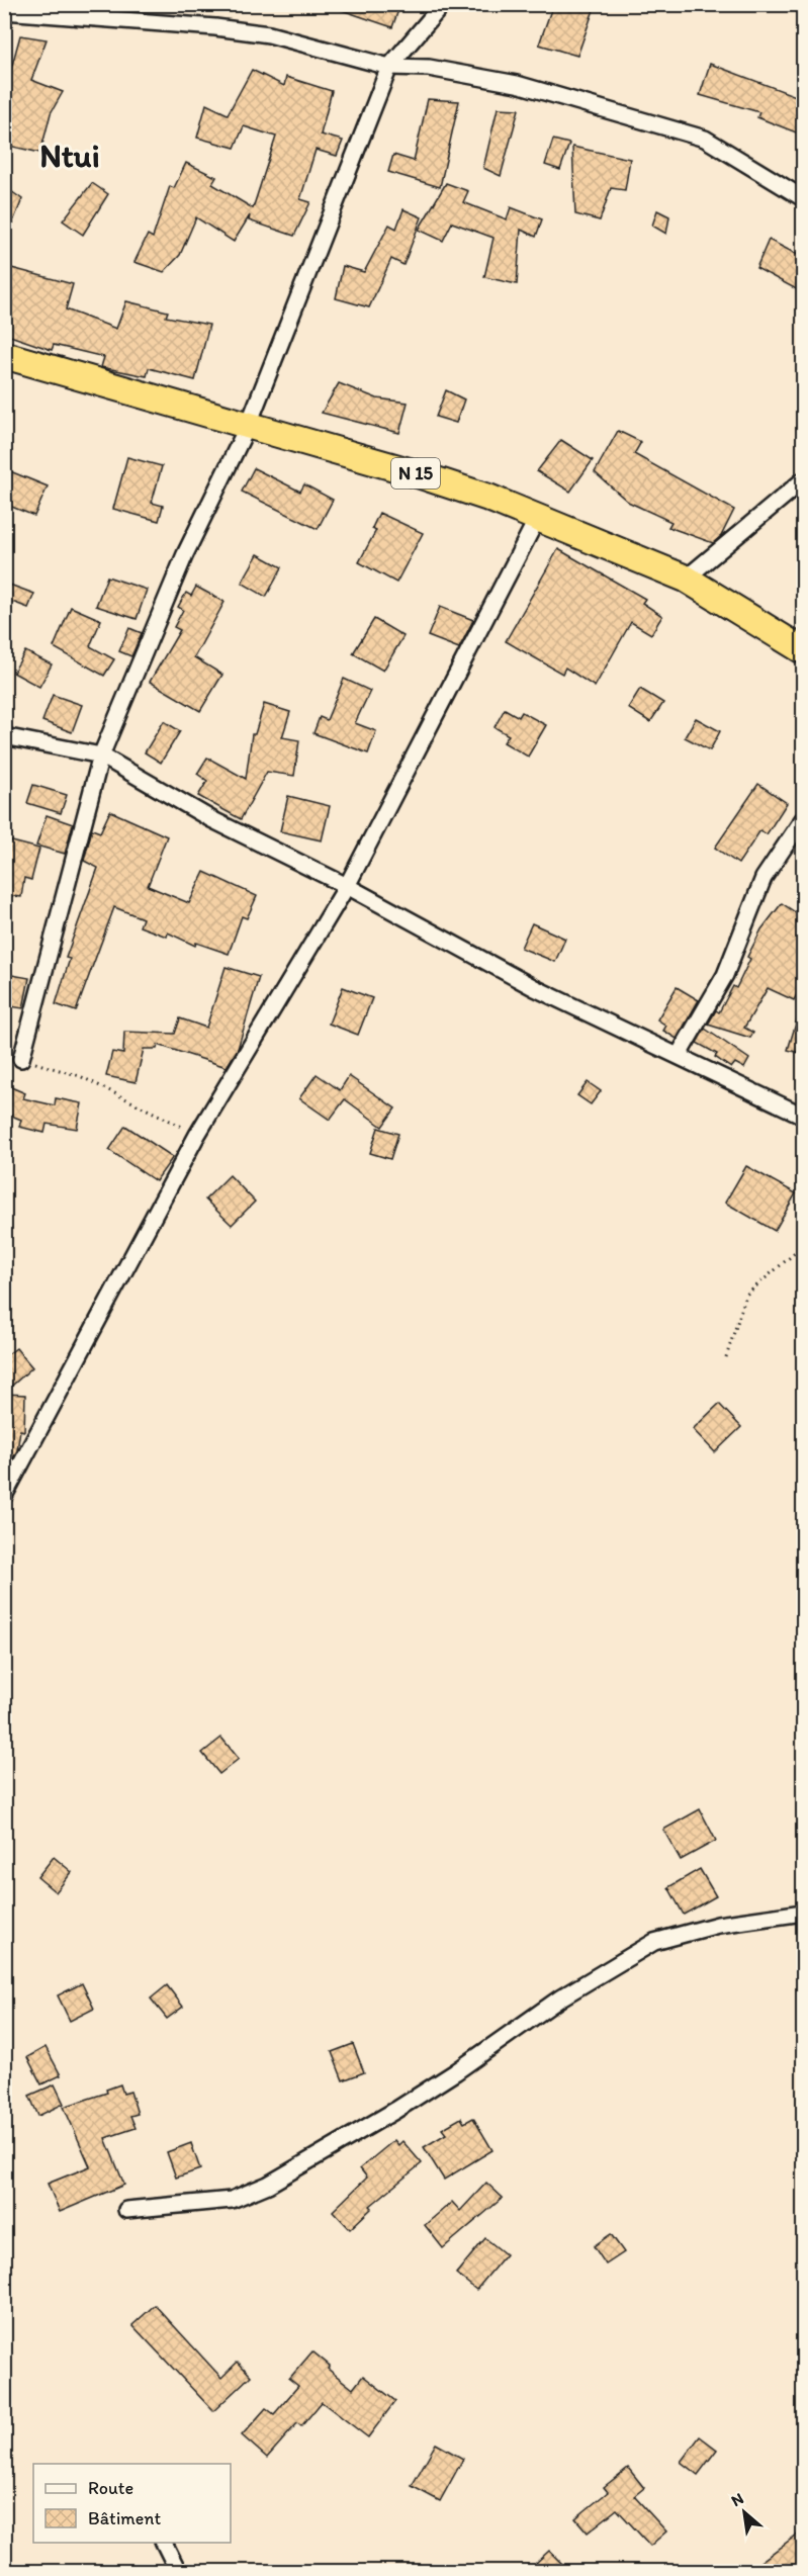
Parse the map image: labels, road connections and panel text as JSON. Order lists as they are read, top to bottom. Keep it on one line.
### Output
{"streets":{"highway":["N 15"]},"districts":["Ntui"],"legend":["Route","Bâtiment"],"north":"top left"}
